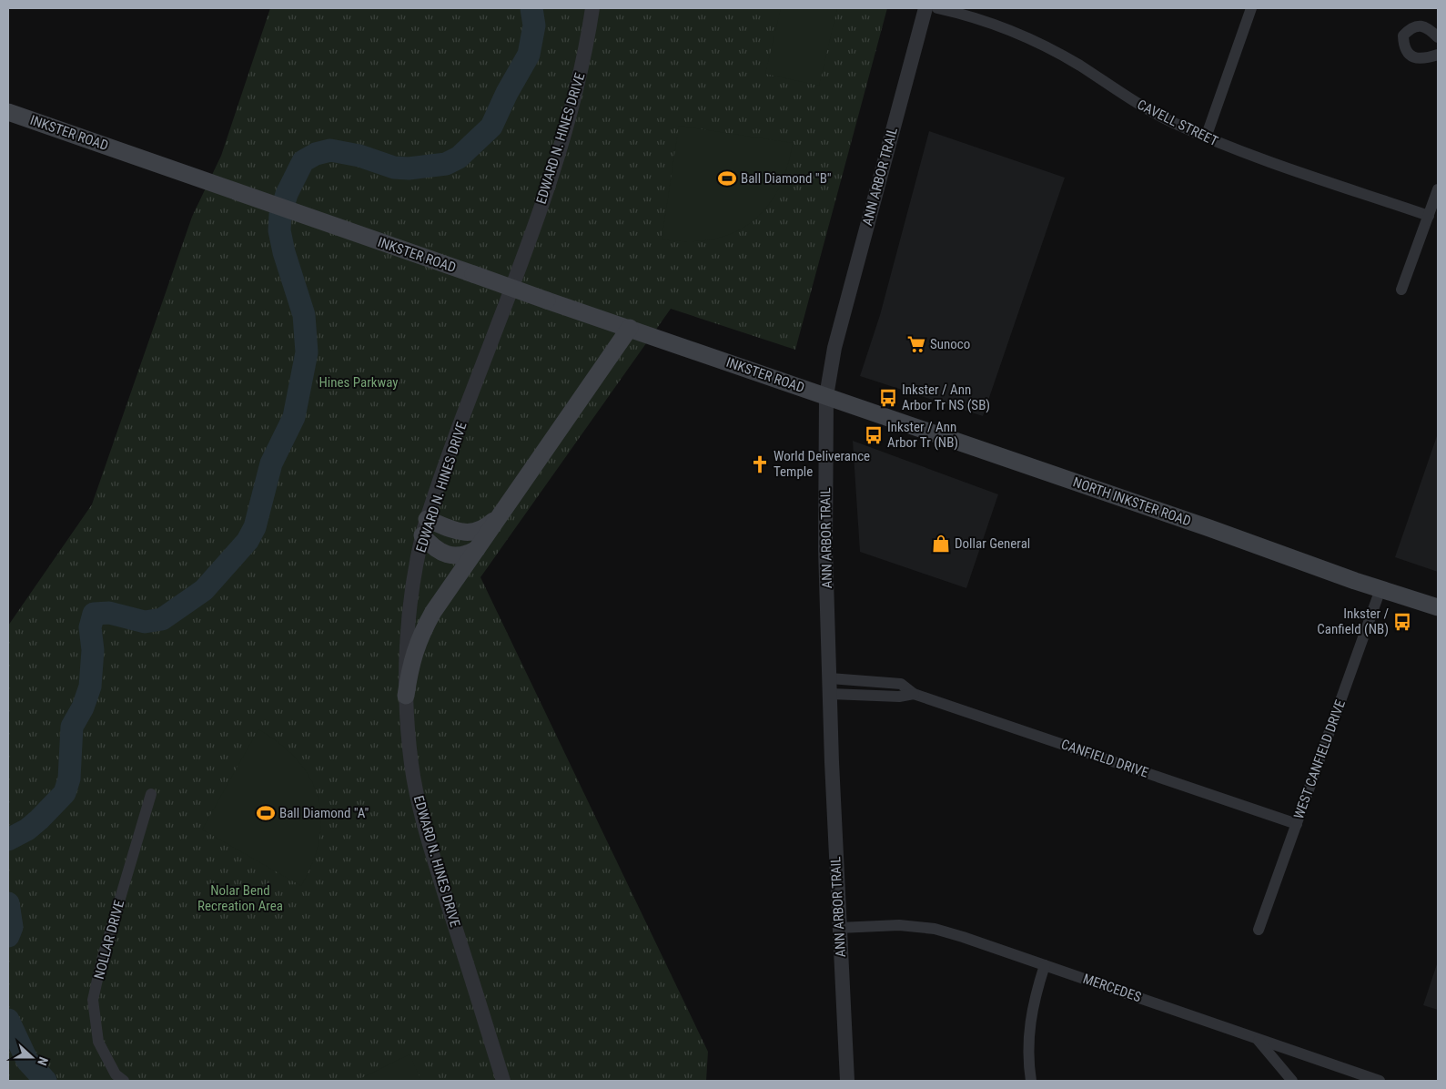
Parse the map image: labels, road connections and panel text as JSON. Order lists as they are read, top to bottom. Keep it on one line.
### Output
{"streets":{"main road":["INKSTER ROAD","NORTH INKSTER ROAD"],"street":["CAVELL STREET","EDWARD N. HINES DRIVE","ANN ARBOR TRAIL","CANFIELD DRIVE","WEST CANFIELD DRIVE","NOLLAR DRIVE","MERCEDES"]},"crossings":[["INKSTER ROAD","ANN ARBOR TRAIL"],["INKSTER ROAD","NORTH INKSTER ROAD"],["ANN ARBOR TRAIL","NORTH INKSTER ROAD"],["ANN ARBOR TRAIL","CANFIELD DRIVE"],["ANN ARBOR TRAIL","MERCEDES"],["NORTH INKSTER ROAD","WEST CANFIELD DRIVE"],["CANFIELD DRIVE","WEST CANFIELD DRIVE"]],"parks":["Hines Parkway","Nolar Bend Recreation Area"],"places":{"sports":["Ball Diamond \"B\"","Ball Diamond \"A\""],"supermarket":["Sunoco"],"bus stop":["Inkster / Ann Arbor Tr NS (SB)","Inkster / Ann Arbor Tr (NB)","Inkster / Canfield (NB)"],"church":["World Deliverance Temple"],"shop":["Dollar General"]},"north":"right"}
